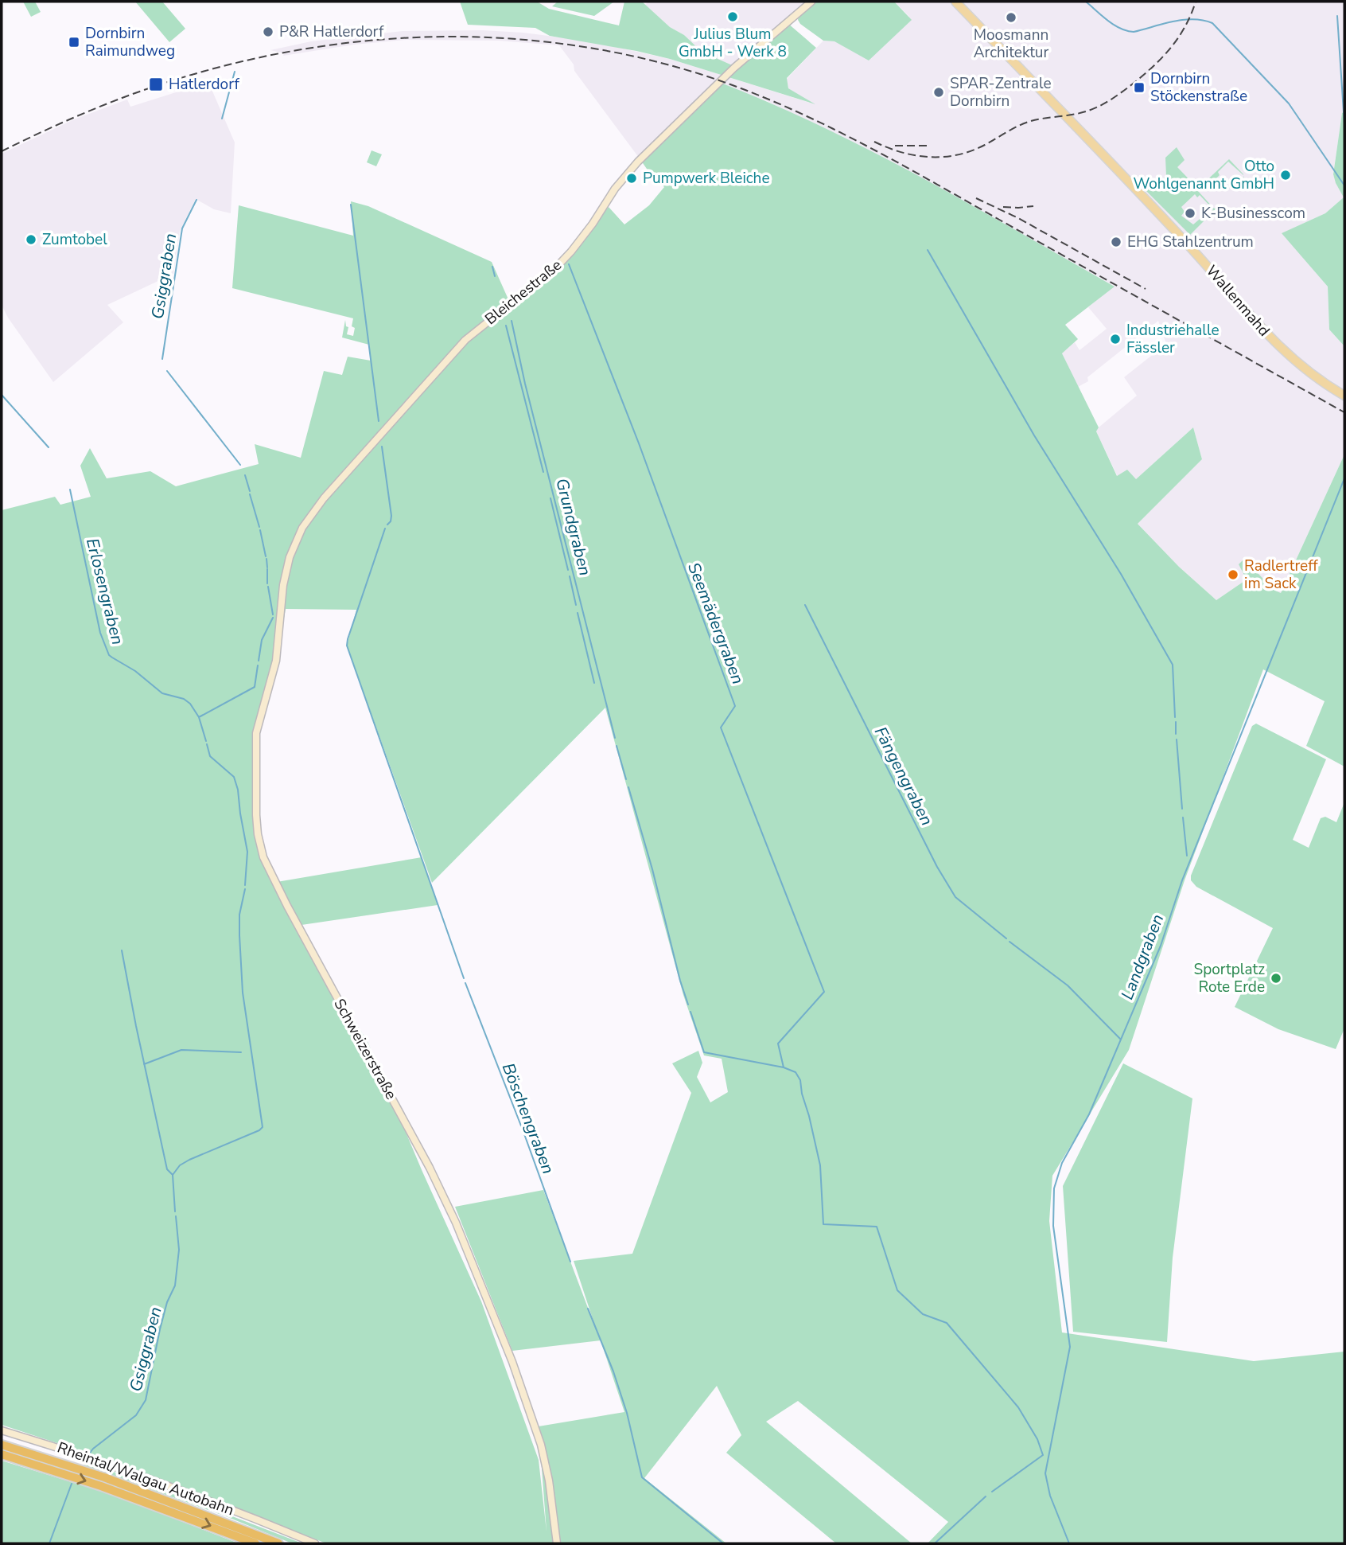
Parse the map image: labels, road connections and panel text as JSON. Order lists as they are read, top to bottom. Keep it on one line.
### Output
{"streets":{"highway":["Rheintal/Walgau Autobahn"],"main road":["Bleichestraße","Wallenmahd","Schweizerstraße"]},"crossings":[["Bleichestraße","Schweizerstraße"]],"water":["Gsiggraben","Grundgraben","Erlosengraben","Seemädergraben","Fängengraben","Landgraben","Böschengraben"],"places":{"other":["Julius Blum GmbH - Werk 8","Moosmann Architektur","P&R Hatlerdorf","SPAR-Zentrale Dornbirn","Otto Wohlgenannt GmbH","Pumpwerk Bleiche","K-Businesscom","Zumtobel","EHG Stahlzentrum","Industriehalle Fässler","Radlertreff im Sack","Sportplatz Rote Erde"],"transit":["Dornbirn Raimundweg","Hatlerdorf","Dornbirn Stöckenstraße"]}}
